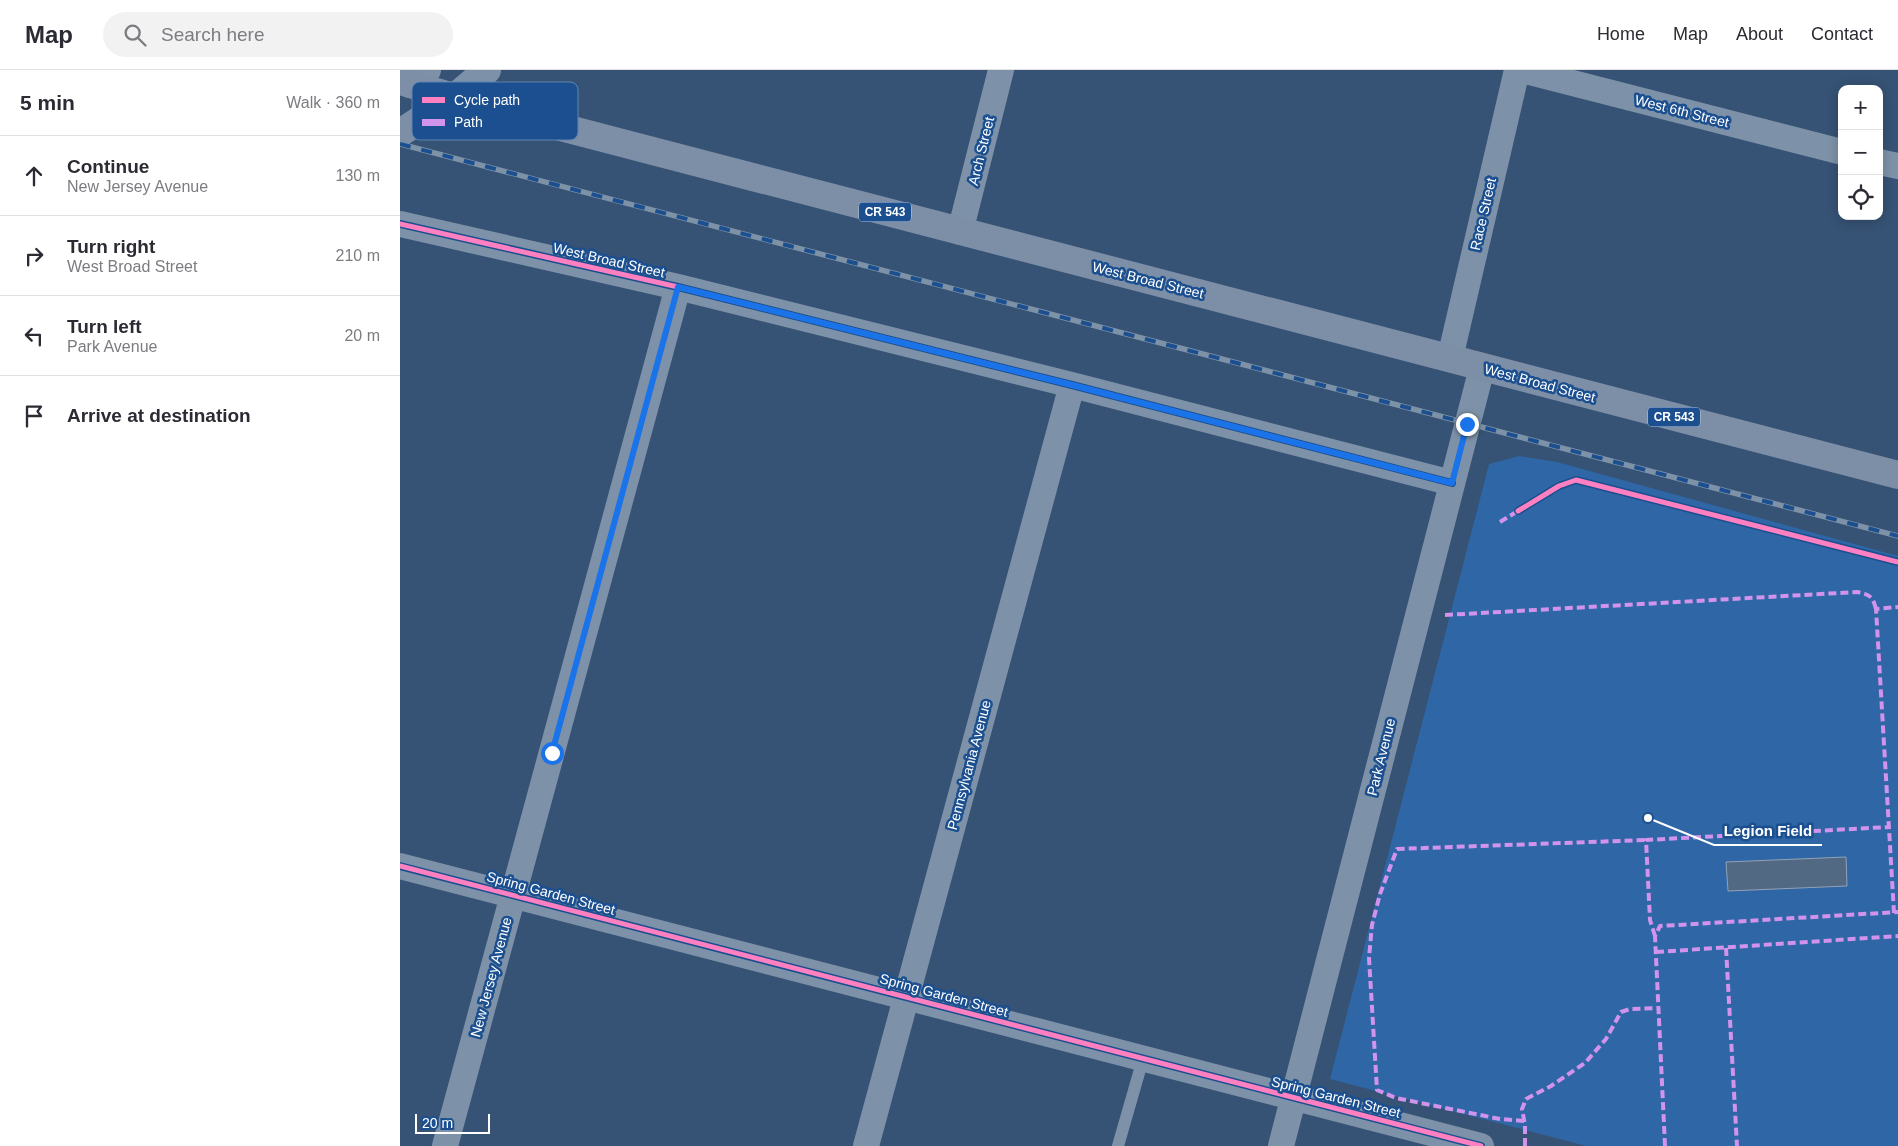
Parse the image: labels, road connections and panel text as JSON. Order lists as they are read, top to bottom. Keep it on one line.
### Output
{"streets":{"main road":["CR 543","West Broad Street"],"street":["West 6th Street","Arch Street","Race Street","Park Avenue","Pennsylvania Avenue","Spring Garden Street","New Jersey Avenue"]},"crossings":[["Arch Street","West Broad Street"],["Race Street","West Broad Street"],["West Broad Street","Park Avenue"],["West Broad Street","Pennsylvania Avenue"],["West Broad Street","New Jersey Avenue"],["Park Avenue","Spring Garden Street"],["Pennsylvania Avenue","Spring Garden Street"],["Spring Garden Street","New Jersey Avenue"]],"places":["Legion Field"],"legend":["Cycle path","Path"],"scale_bar":"20 m","page":{"header":"Map","search":"Search here","nav":["Home","Map","About","Contact"],"heading":["5 min","Walk · 360 m"],"map_buttons":["+","−"],"list":[["Continue","New Jersey Avenue","130 m"],["Turn right","West Broad Street","210 m"],["Turn left","Park Avenue","20 m"],"Arrive at destination"],"scale":"20 m"}}
